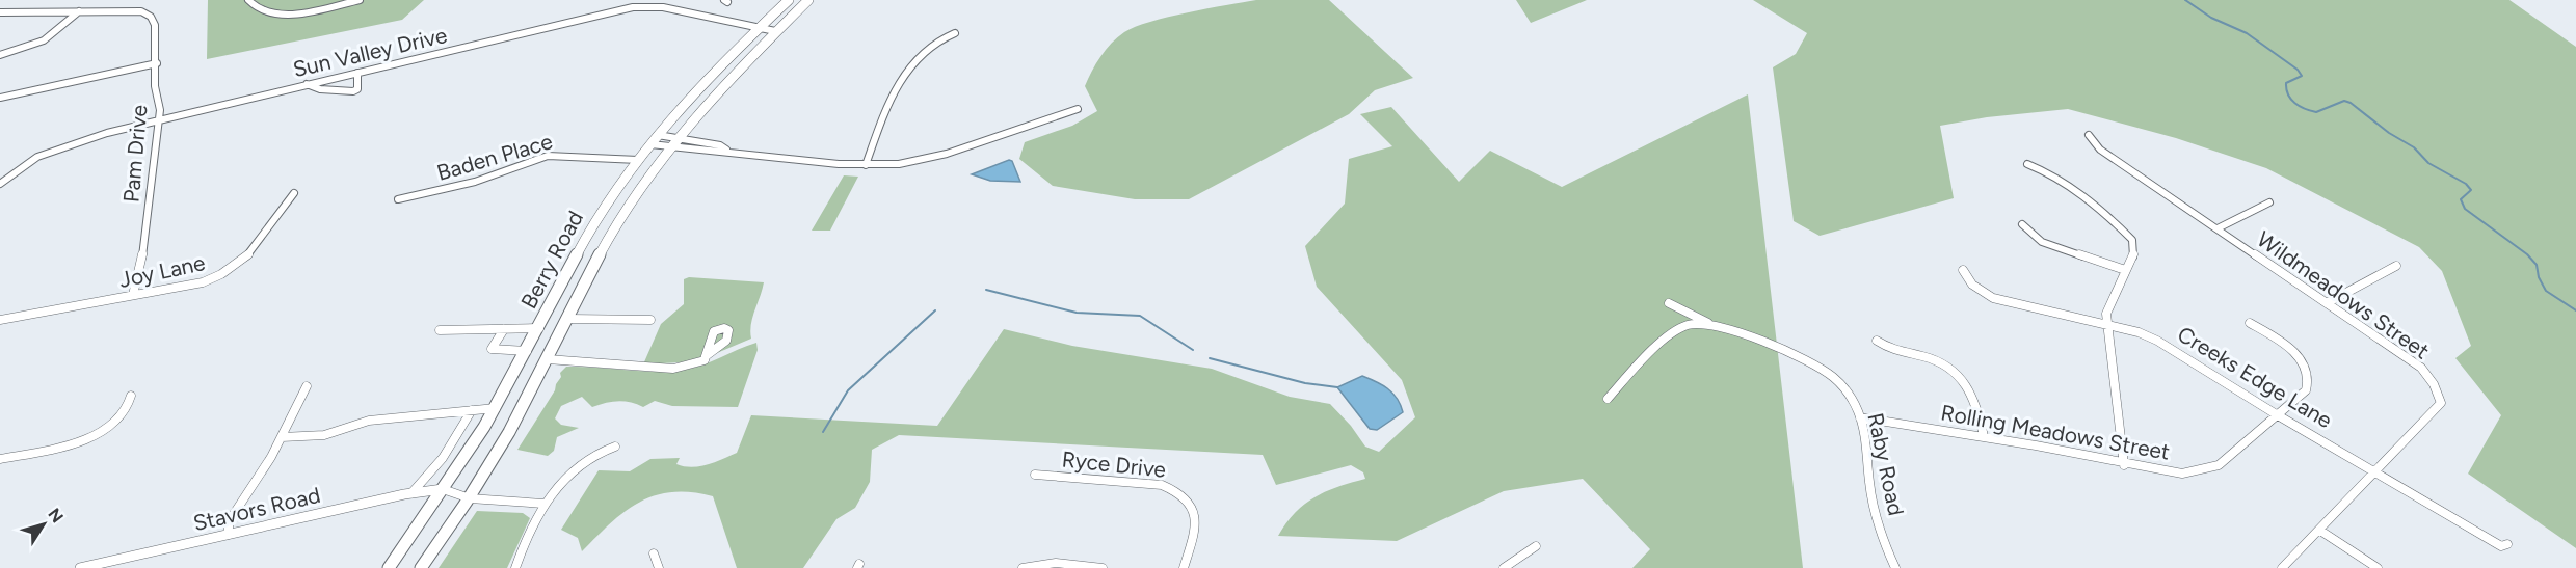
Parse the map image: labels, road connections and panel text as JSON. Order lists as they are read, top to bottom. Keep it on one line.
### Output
{"streets":{"highway":["Berry Road"],"street":["Sun Valley Drive","Pam Drive","Baden Place","Joy Lane","Wildmeadows Street","Creeks Edge Lane","Rolling Meadows Street","Ryce Drive","Raby Road","Stavors Road"]},"crossings":[["Sun Valley Drive","Pam Drive"],["Sun Valley Drive","Berry Road"],["Pam Drive","Joy Lane"],["Baden Place","Berry Road"],["Berry Road","Stavors Road"],["Wildmeadows Street","Creeks Edge Lane"],["Creeks Edge Lane","Rolling Meadows Street"],["Rolling Meadows Street","Raby Road"]],"north":"top right"}
